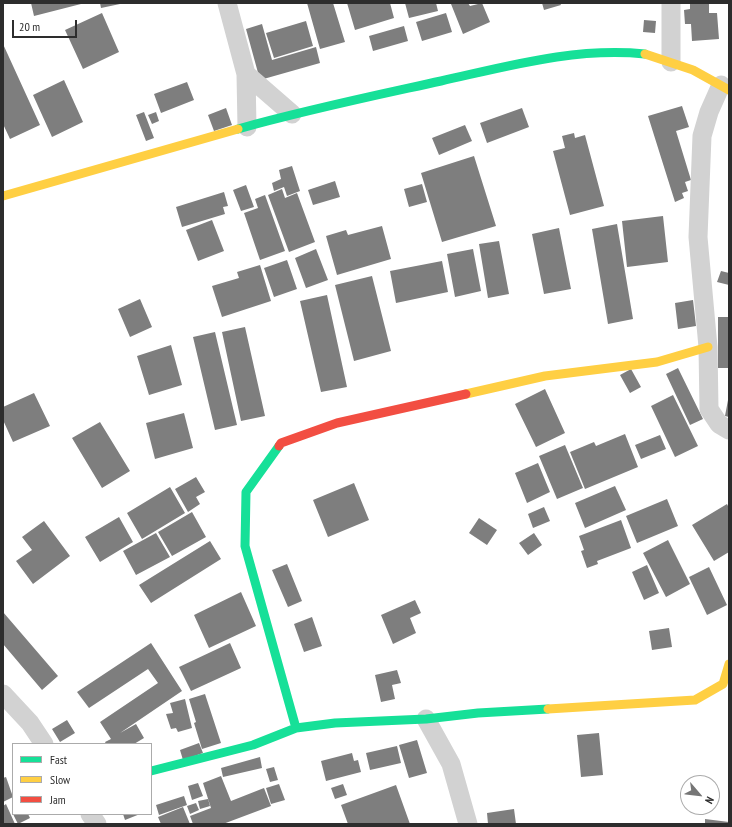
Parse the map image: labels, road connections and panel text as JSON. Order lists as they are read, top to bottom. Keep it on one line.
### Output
{"legend":["Fast","Slow","Jam"],"scale_bar":"20 m","north":"bottom right"}
